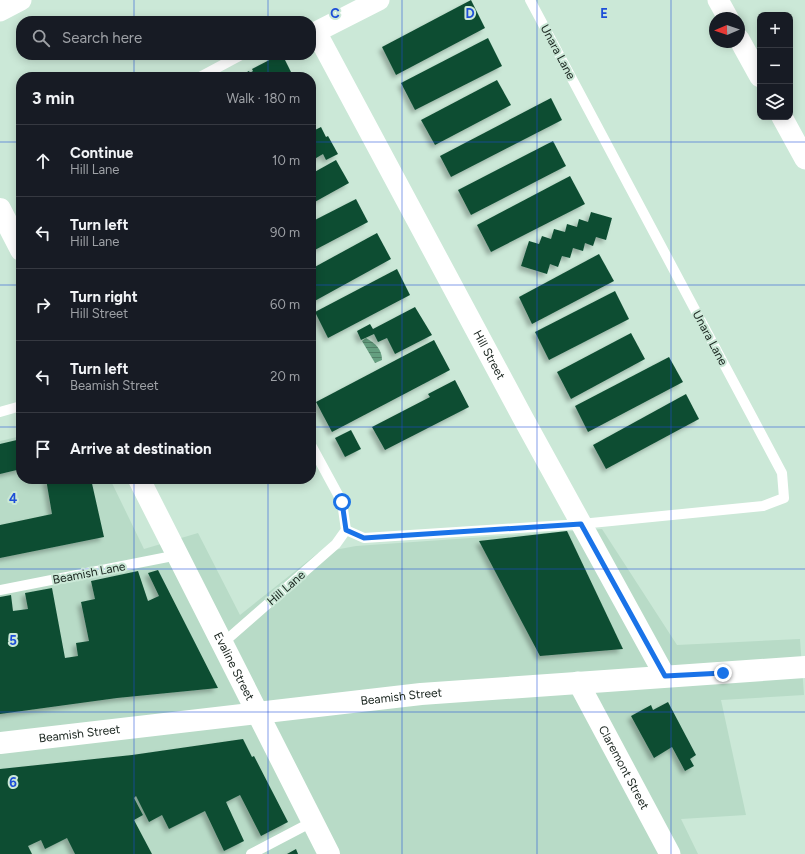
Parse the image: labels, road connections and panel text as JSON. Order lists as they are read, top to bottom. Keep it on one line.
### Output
{"streets":{"main road":["Evaline Street","Beamish Street"],"street":["Hill Street","Claremont Street"],"lane":["Unara Lane","Beamish Lane","Hill Lane"]},"crossings":[["Unara Lane","Hill Street"],["Hill Street","Beamish Street"],["Beamish Lane","Evaline Street"],["Hill Lane","Evaline Street"],["Evaline Street","Beamish Street"],["Beamish Street","Claremont Street"]],"north":"left","page":{"map_buttons":["+","−"],"search":"Search here","heading":["3 min","Walk · 180 m"],"list":[["Continue","Hill Lane","10 m"],["Turn left","Hill Lane","90 m"],["Turn right","Hill Street","60 m"],["Turn left","Beamish Street","20 m"],"Arrive at destination"]},"grid":{"columns":["C","D","E"],"rows":["4","5","6"]}}
